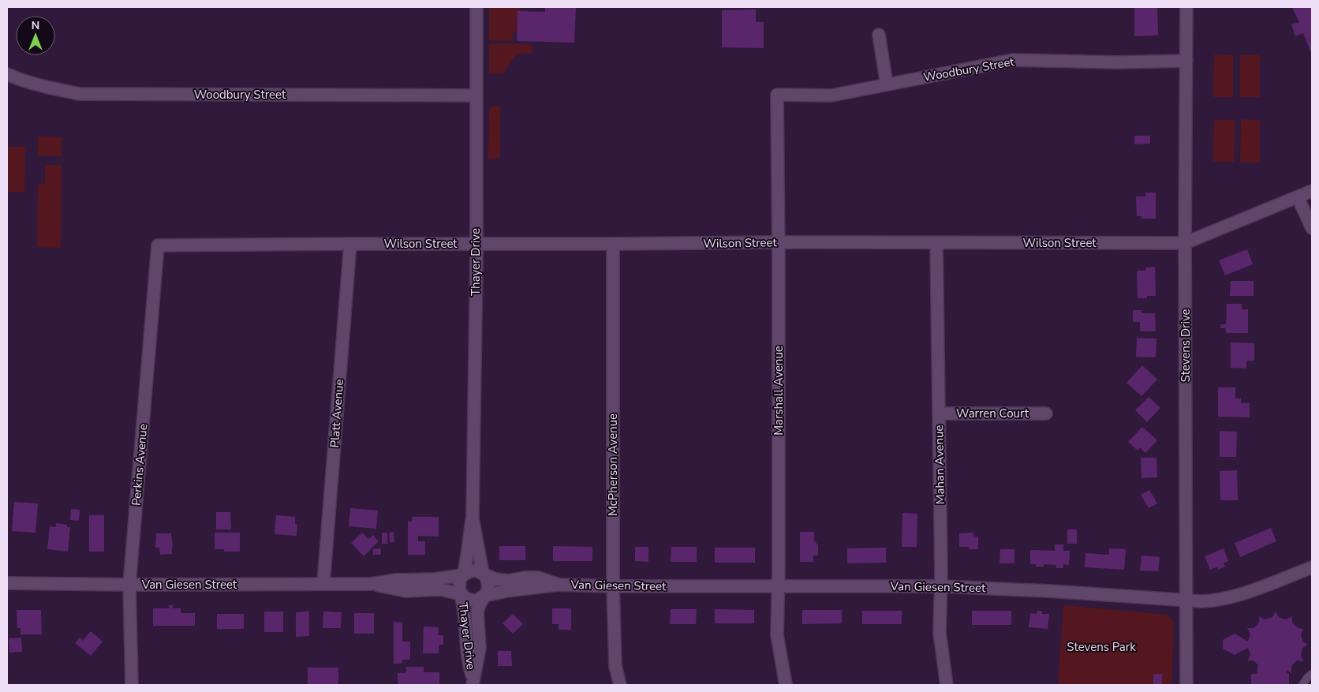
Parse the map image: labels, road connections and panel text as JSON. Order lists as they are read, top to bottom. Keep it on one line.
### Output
{"streets":{"street":["Woodbury Street","Wilson Street","Thayer Drive","Stevens Drive","Marshall Avenue","Platt Avenue","Warren Court","Perkins Avenue","McPherson Avenue","Mahan Avenue","Van Giesen Street"]},"crossings":[["Woodbury Street","Thayer Drive"],["Woodbury Street","Stevens Drive"],["Woodbury Street","Marshall Avenue"],["Wilson Street","Thayer Drive"],["Wilson Street","Stevens Drive"],["Wilson Street","Marshall Avenue"],["Wilson Street","Platt Avenue"],["Wilson Street","Perkins Avenue"],["Wilson Street","McPherson Avenue"],["Wilson Street","Mahan Avenue"],["Thayer Drive","Van Giesen Street"],["Stevens Drive","Van Giesen Street"],["Marshall Avenue","Van Giesen Street"],["Platt Avenue","Van Giesen Street"],["Warren Court","Mahan Avenue"],["Perkins Avenue","Van Giesen Street"],["McPherson Avenue","Van Giesen Street"],["Mahan Avenue","Van Giesen Street"]],"parks":["Stevens Park"],"north":"top"}
